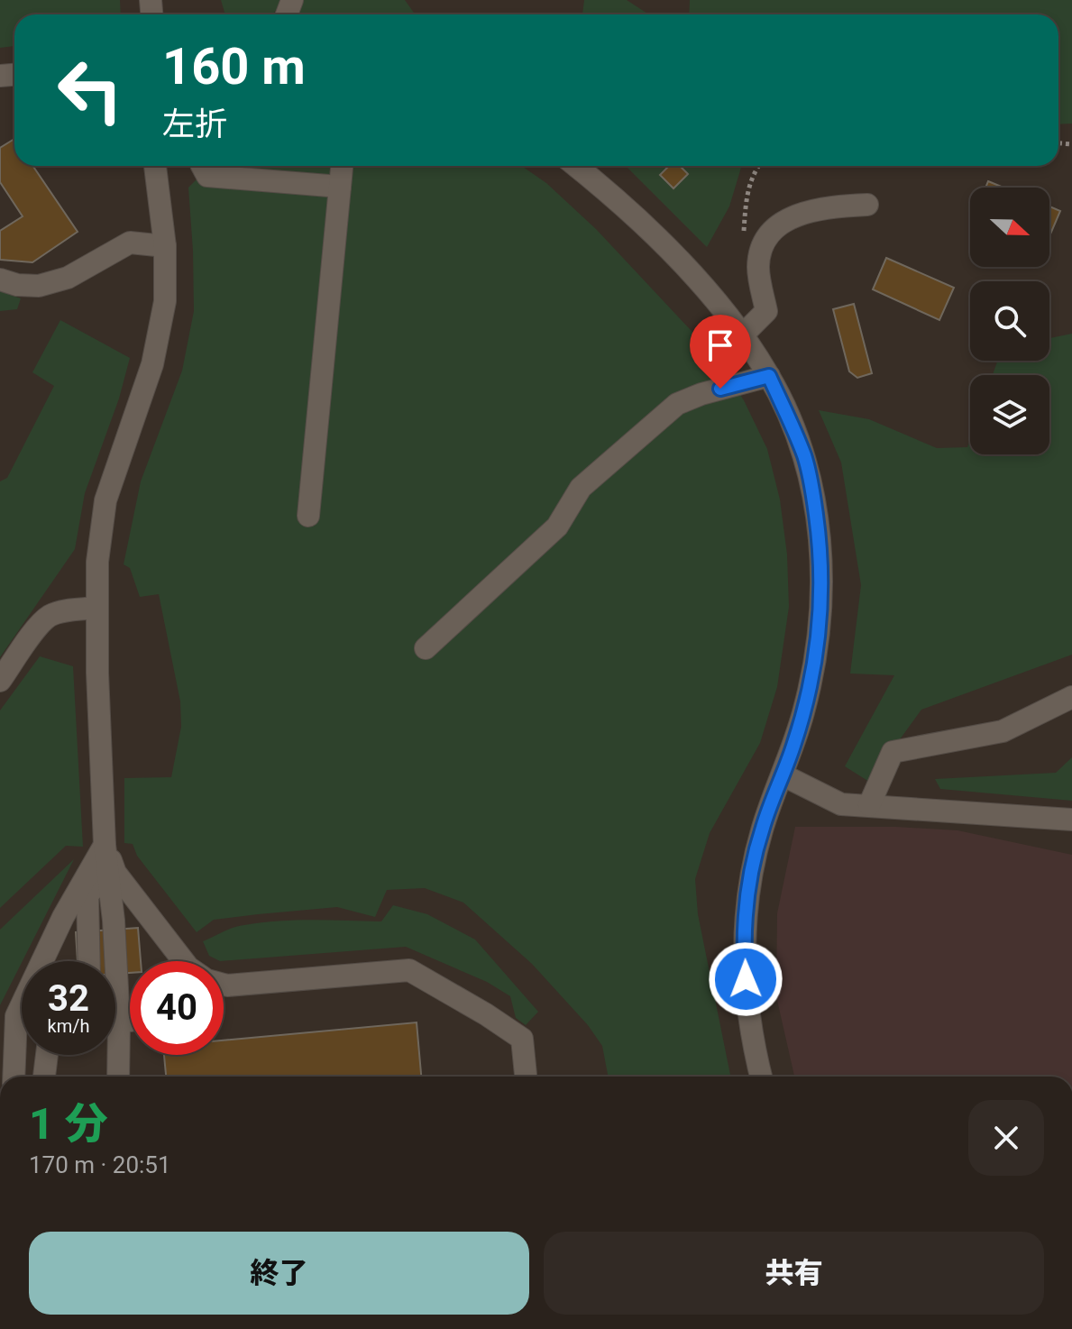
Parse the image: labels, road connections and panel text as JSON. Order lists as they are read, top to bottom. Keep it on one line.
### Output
{"north":"right","page":{"turn":["160 m","左折"],"speed":"32 km/h","limit":"40","heading":["1 分","170 m · 20:51"],"buttons":["終了","共有"]}}
